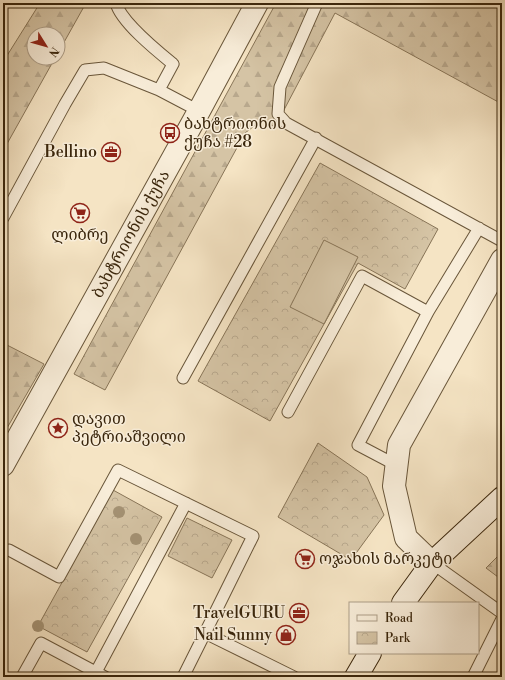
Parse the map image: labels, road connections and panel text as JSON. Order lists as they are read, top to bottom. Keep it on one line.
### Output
{"streets":{"street":["ბახტრიონის ქუჩა"]},"places":{"bus stop":["ბახტრიონის ქუჩა #28"],"office":["Bellino","TravelGURU"],"supermarket":["ლიბრე","ოჯახის მარკეტი"],"place":["დავით პეტრიაშვილი"],"shop":["Nail Sunny"]},"legend":["Road","Park"],"north":"bottom right"}
